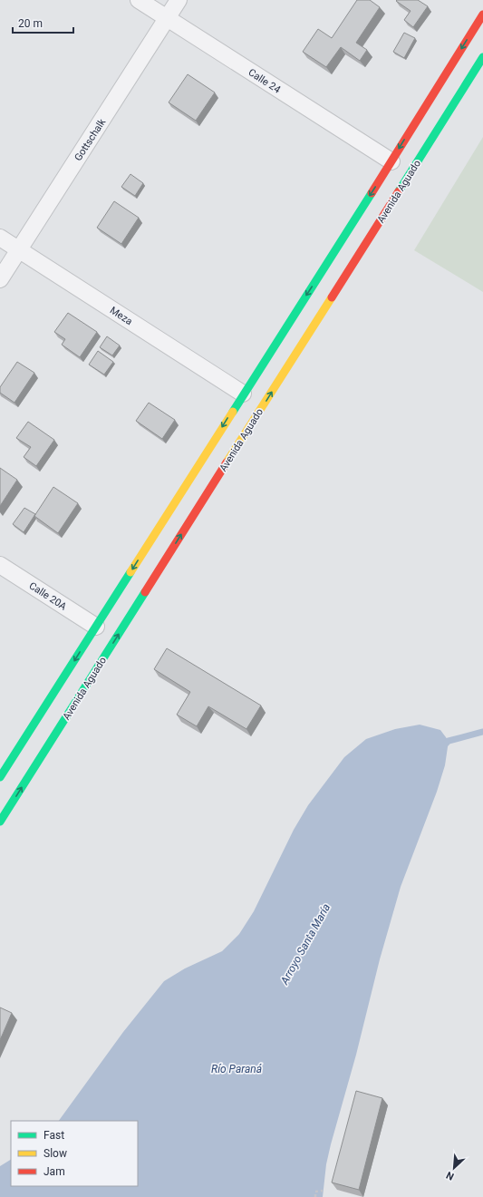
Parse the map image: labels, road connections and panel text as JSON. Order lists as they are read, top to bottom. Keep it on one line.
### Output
{"streets":{"street":["Calle 24","Gottschalk","Avenida Aguado","Meza","Calle 20A"]},"crossings":[["Calle 24","Gottschalk"],["Gottschalk","Meza"]],"water":["Arroyo Santa María","Río Paraná"],"legend":["Fast","Slow","Jam"],"scale_bar":"20 m","north":"bottom left"}
